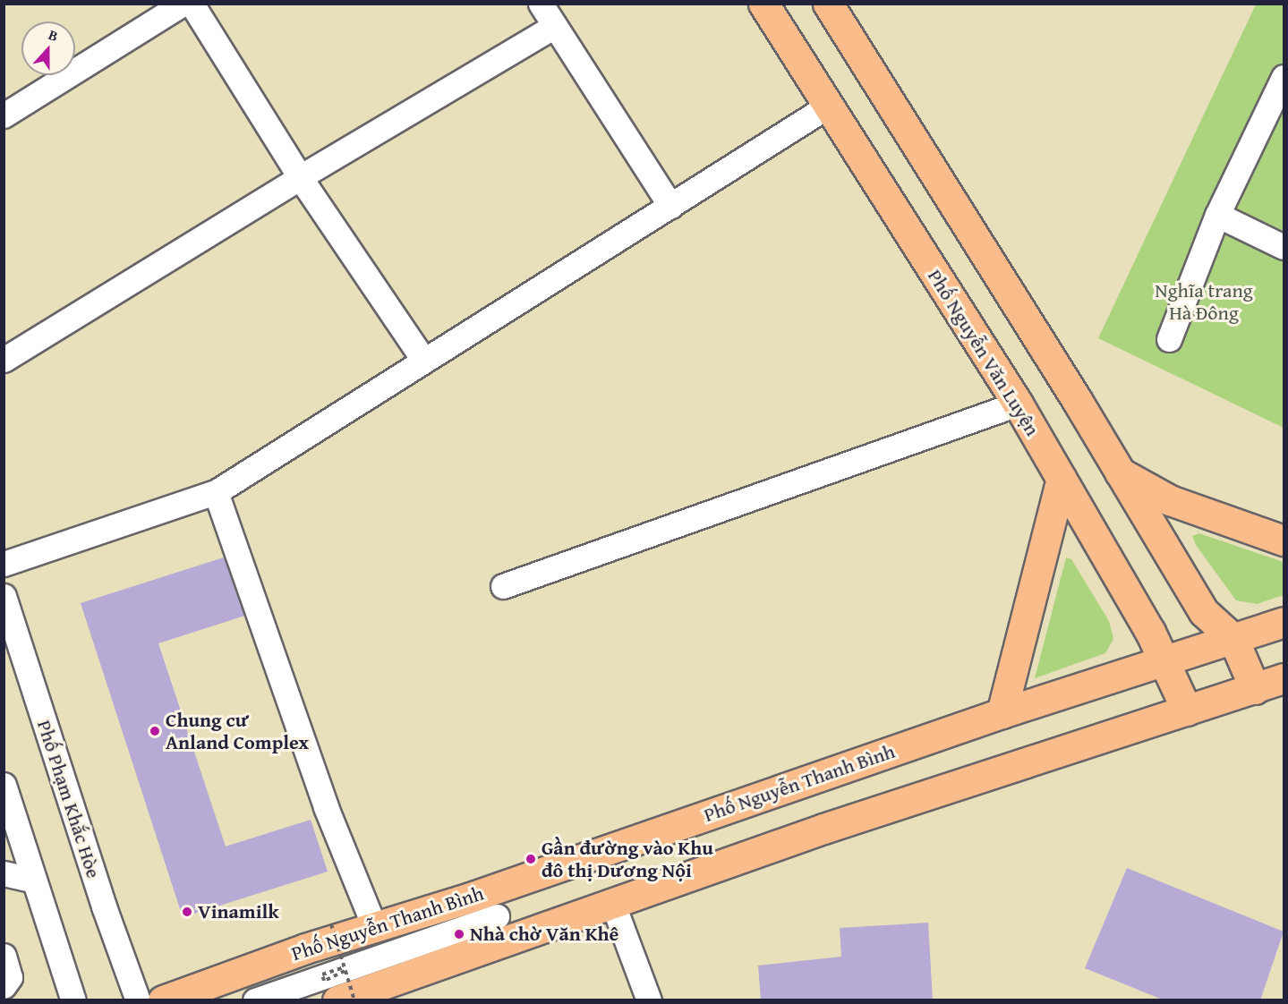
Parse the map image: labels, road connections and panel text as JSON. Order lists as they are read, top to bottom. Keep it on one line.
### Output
{"streets":{"main road":["Phố Nguyễn Văn Luyện","Phố Nguyễn Thanh Bình"],"street":["Phố Phạm Khắc Hòe"]},"crossings":[["Phố Nguyễn Văn Luyện","Phố Nguyễn Thanh Bình"]],"parks":["Nghĩa trang Hà Đông"],"places":["Chung cư Anland Complex","Gần đường vào Khu đô thị Dương Nội","Vinamilk","Nhà chờ Văn Khê"],"north":"top"}
